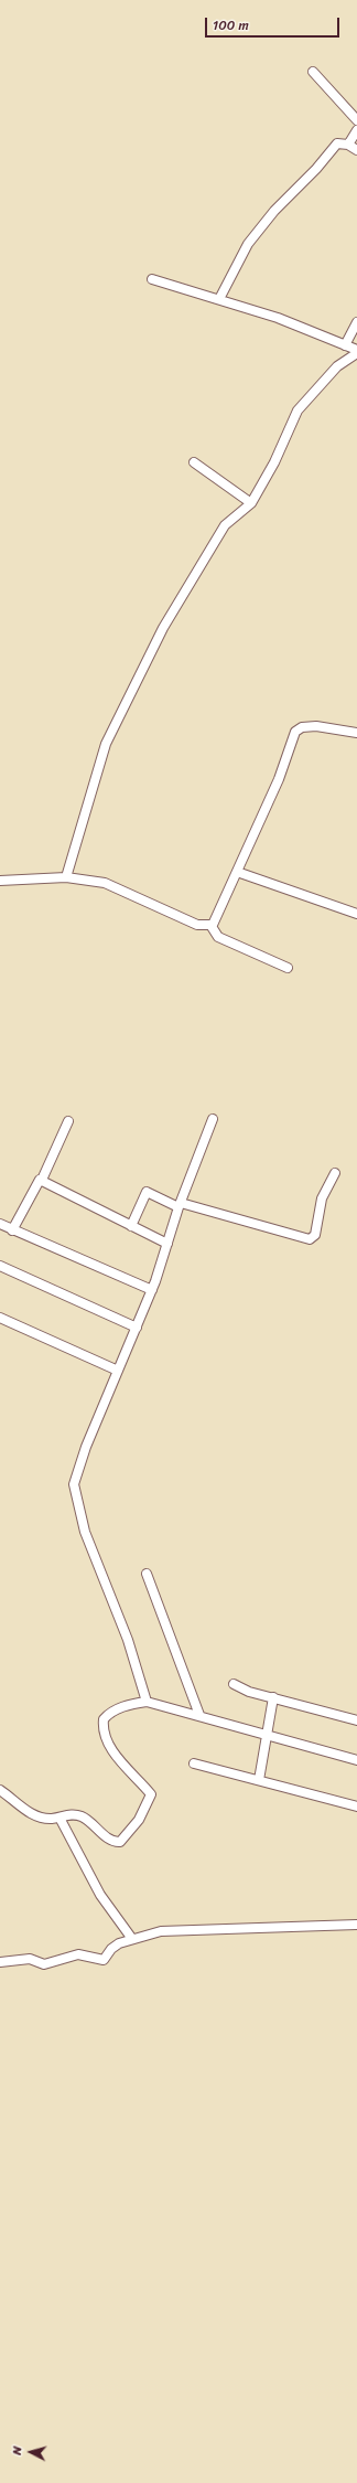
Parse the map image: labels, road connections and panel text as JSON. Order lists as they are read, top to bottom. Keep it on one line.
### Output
{"scale_bar":"100 m","north":"left"}
